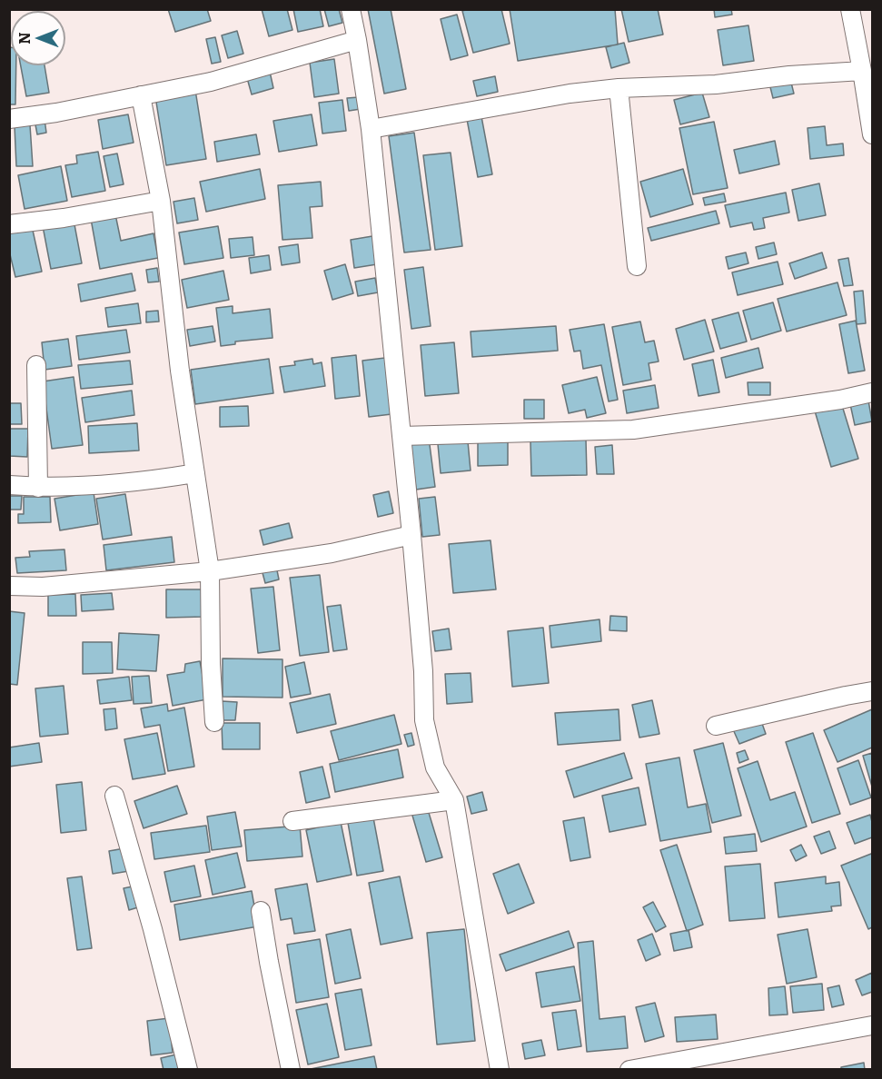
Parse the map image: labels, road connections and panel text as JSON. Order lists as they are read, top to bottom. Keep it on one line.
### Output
{"north":"left"}
